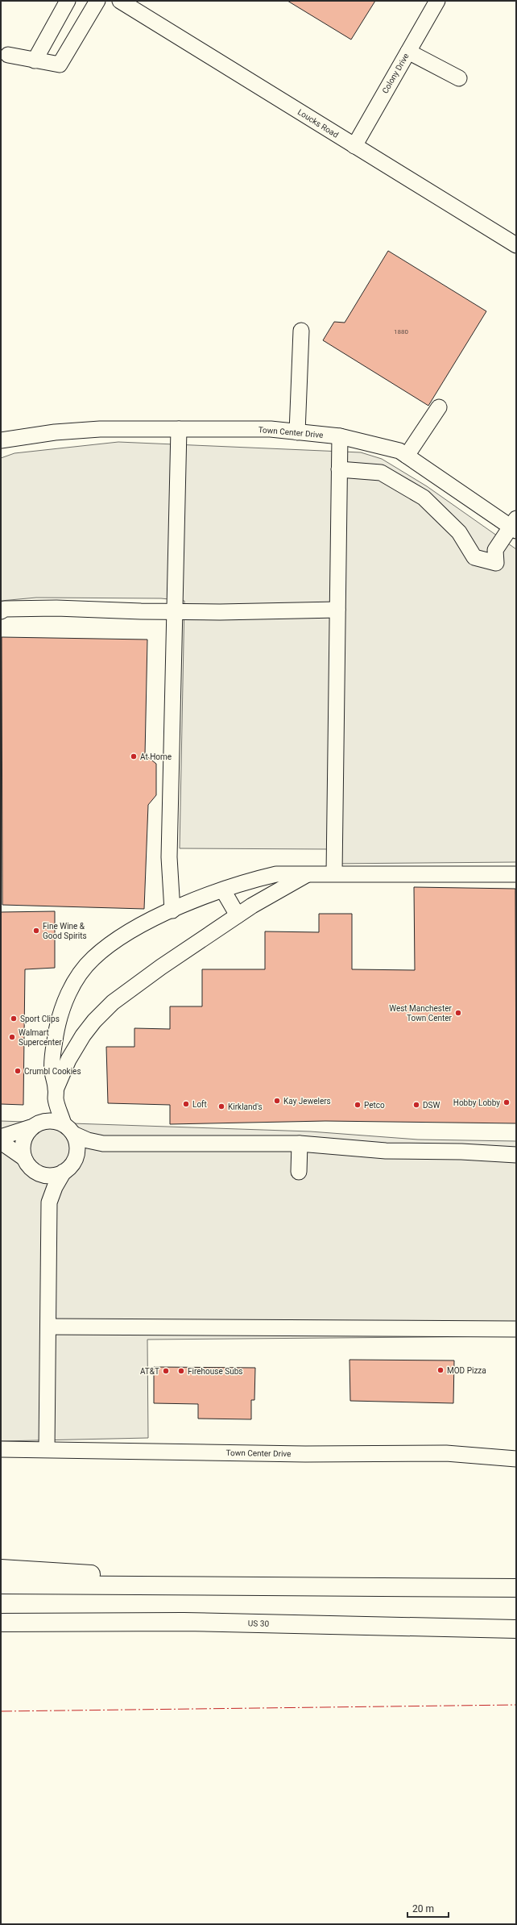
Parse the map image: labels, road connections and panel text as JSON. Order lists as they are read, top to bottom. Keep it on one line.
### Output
{"streets":{"highway":["US 30"],"street":["Colony Drive","Loucks Road","Town Center Drive"]},"crossings":[["Colony Drive","Loucks Road"]],"places":["At Home","Fine Wine & Good Spirits","West Manchester Town Center","Sport Clips","Walmart Supercenter","Crumbl Cookies","Kay Jewelers","Hobby Lobby","Loft","Petco","DSW","Kirkland's","MOD Pizza","AT&T","Firehouse Subs"],"house_numbers":["1880"],"scale_bar":"20 m"}
